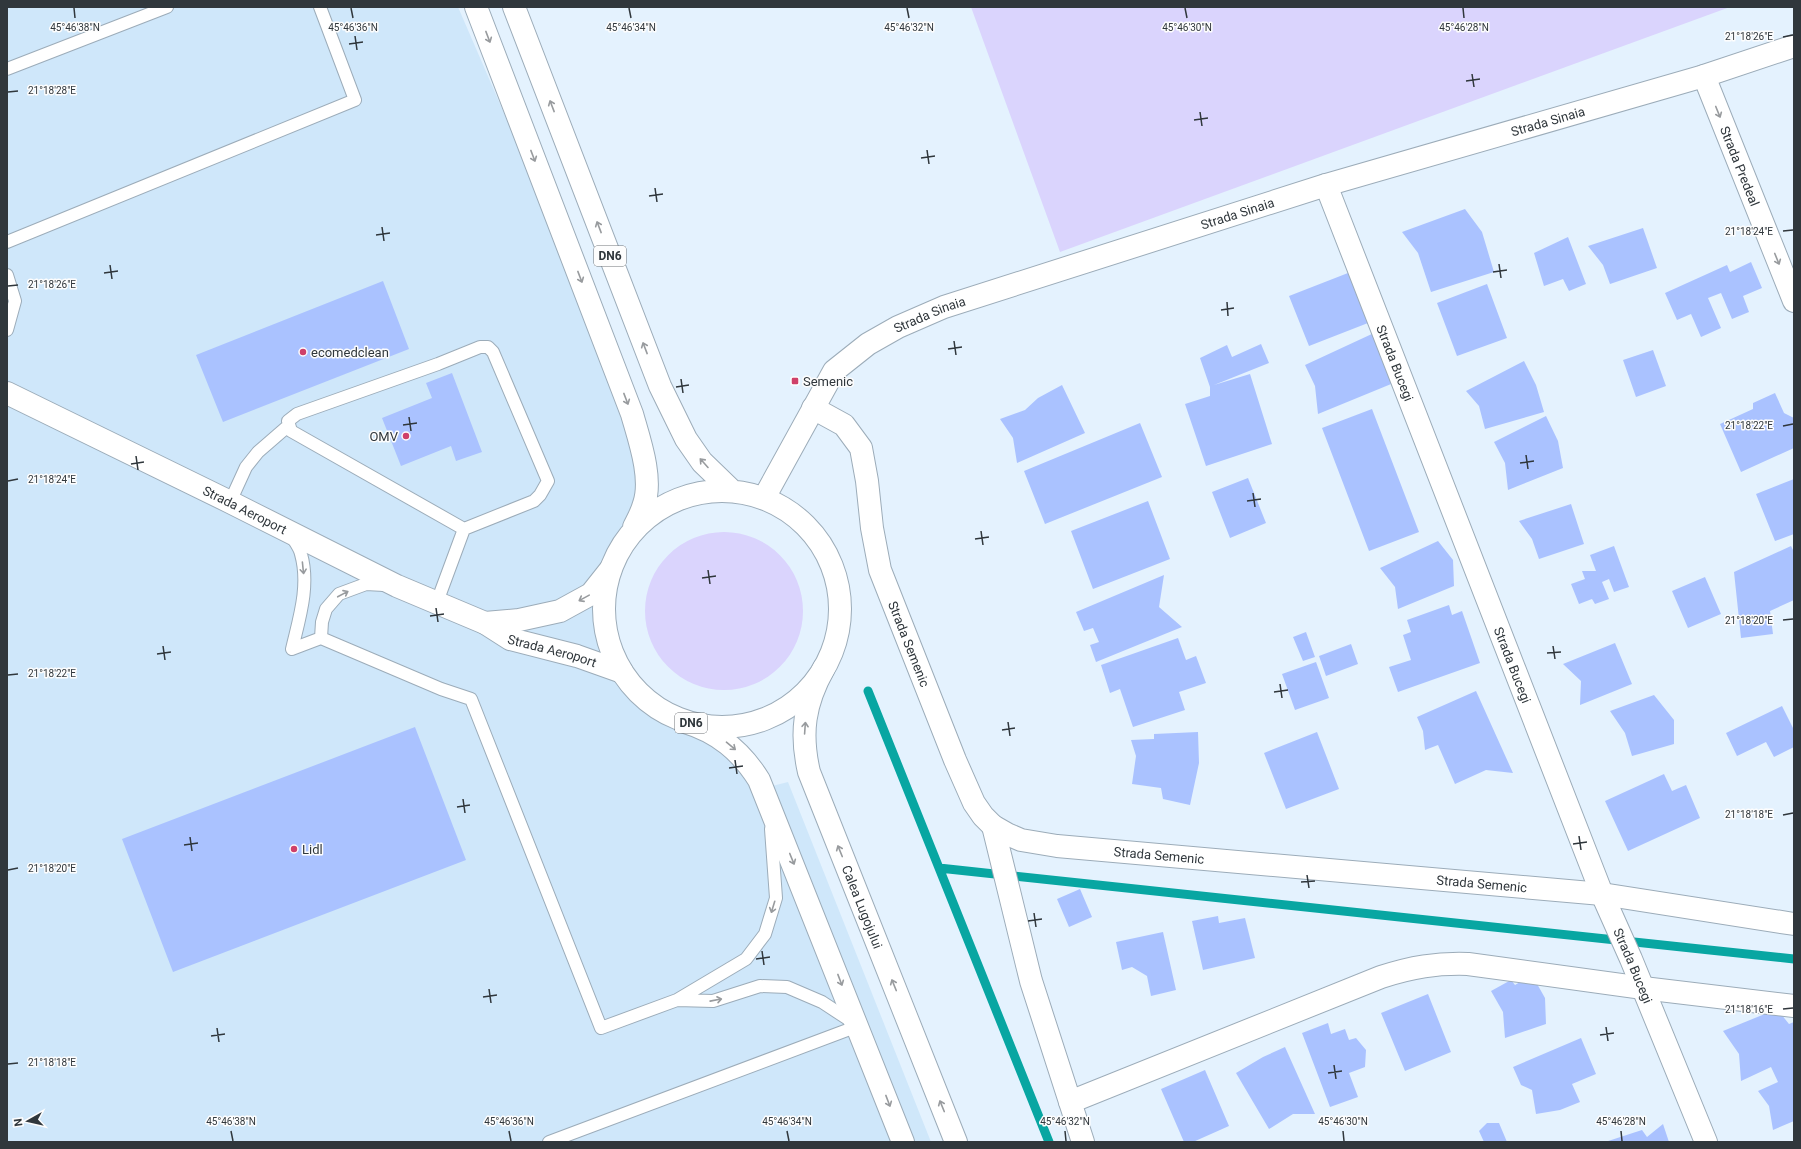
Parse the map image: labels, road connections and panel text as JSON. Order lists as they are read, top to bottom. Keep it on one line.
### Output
{"streets":{"main road":["Strada Sinaia","Strada Predeal","DN6","Strada Bucegi","Strada Aeroport","Strada Semenic","Calea Lugojului"]},"crossings":[["Strada Sinaia","Strada Predeal"],["Strada Sinaia","DN6"],["Strada Sinaia","Strada Bucegi"],["Strada Sinaia","Strada Semenic"],["DN6","Strada Aeroport"],["DN6","Calea Lugojului"],["Strada Bucegi","Strada Semenic"]],"one_way":["Strada Predeal"],"places":{"other":["ecomedclean","OMV","Lidl"],"transit":["Semenic"]},"north":"left","coordinates":["45°46'38\"N","45°46'36\"N","45°46'34\"N","45°46'32\"N","45°46'30\"N","45°46'28\"N","21°18'26\"E","21°18'28\"E","21°18'24\"E","21°18'22\"E","21°18'20\"E","21°18'18\"E","21°18'16\"E"]}
